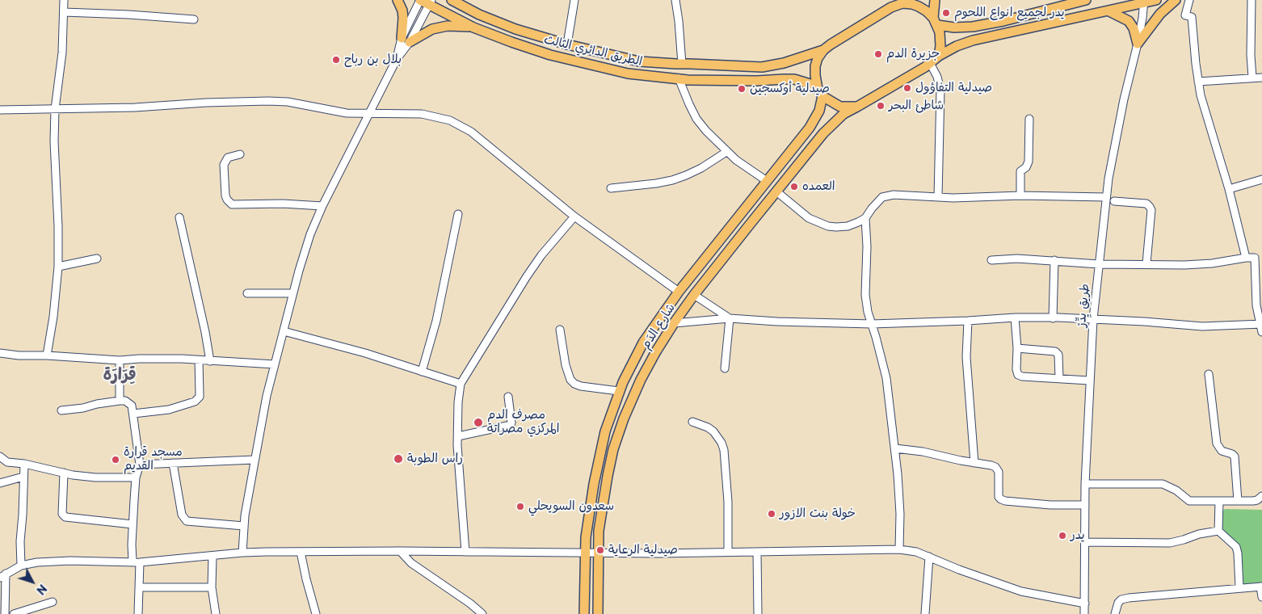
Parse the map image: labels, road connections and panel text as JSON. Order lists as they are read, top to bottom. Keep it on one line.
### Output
{"streets":{"main road":["الطريق الدائري الثالث","شارع الدَم"],"street":["طريق يِدِّرْ"]},"crossings":[["الطريق الدائري الثالث","شارع الدَم"]],"districts":["قِرَارَة"],"places":["يدر لجميع انواع اللحوم","جزيرة الدم","بلال بن رباح","صيدلية التفاؤول","صيدلية أوكسجين","شاطئ البحر","العمده","مصرف الدم المركزي مصراتة","راس الطوبة","مسجد قرارة القديم","سعدون السويحلي","خولة بنت الازور","يدر","صيدلية الرعاية"],"north":"bottom right"}
